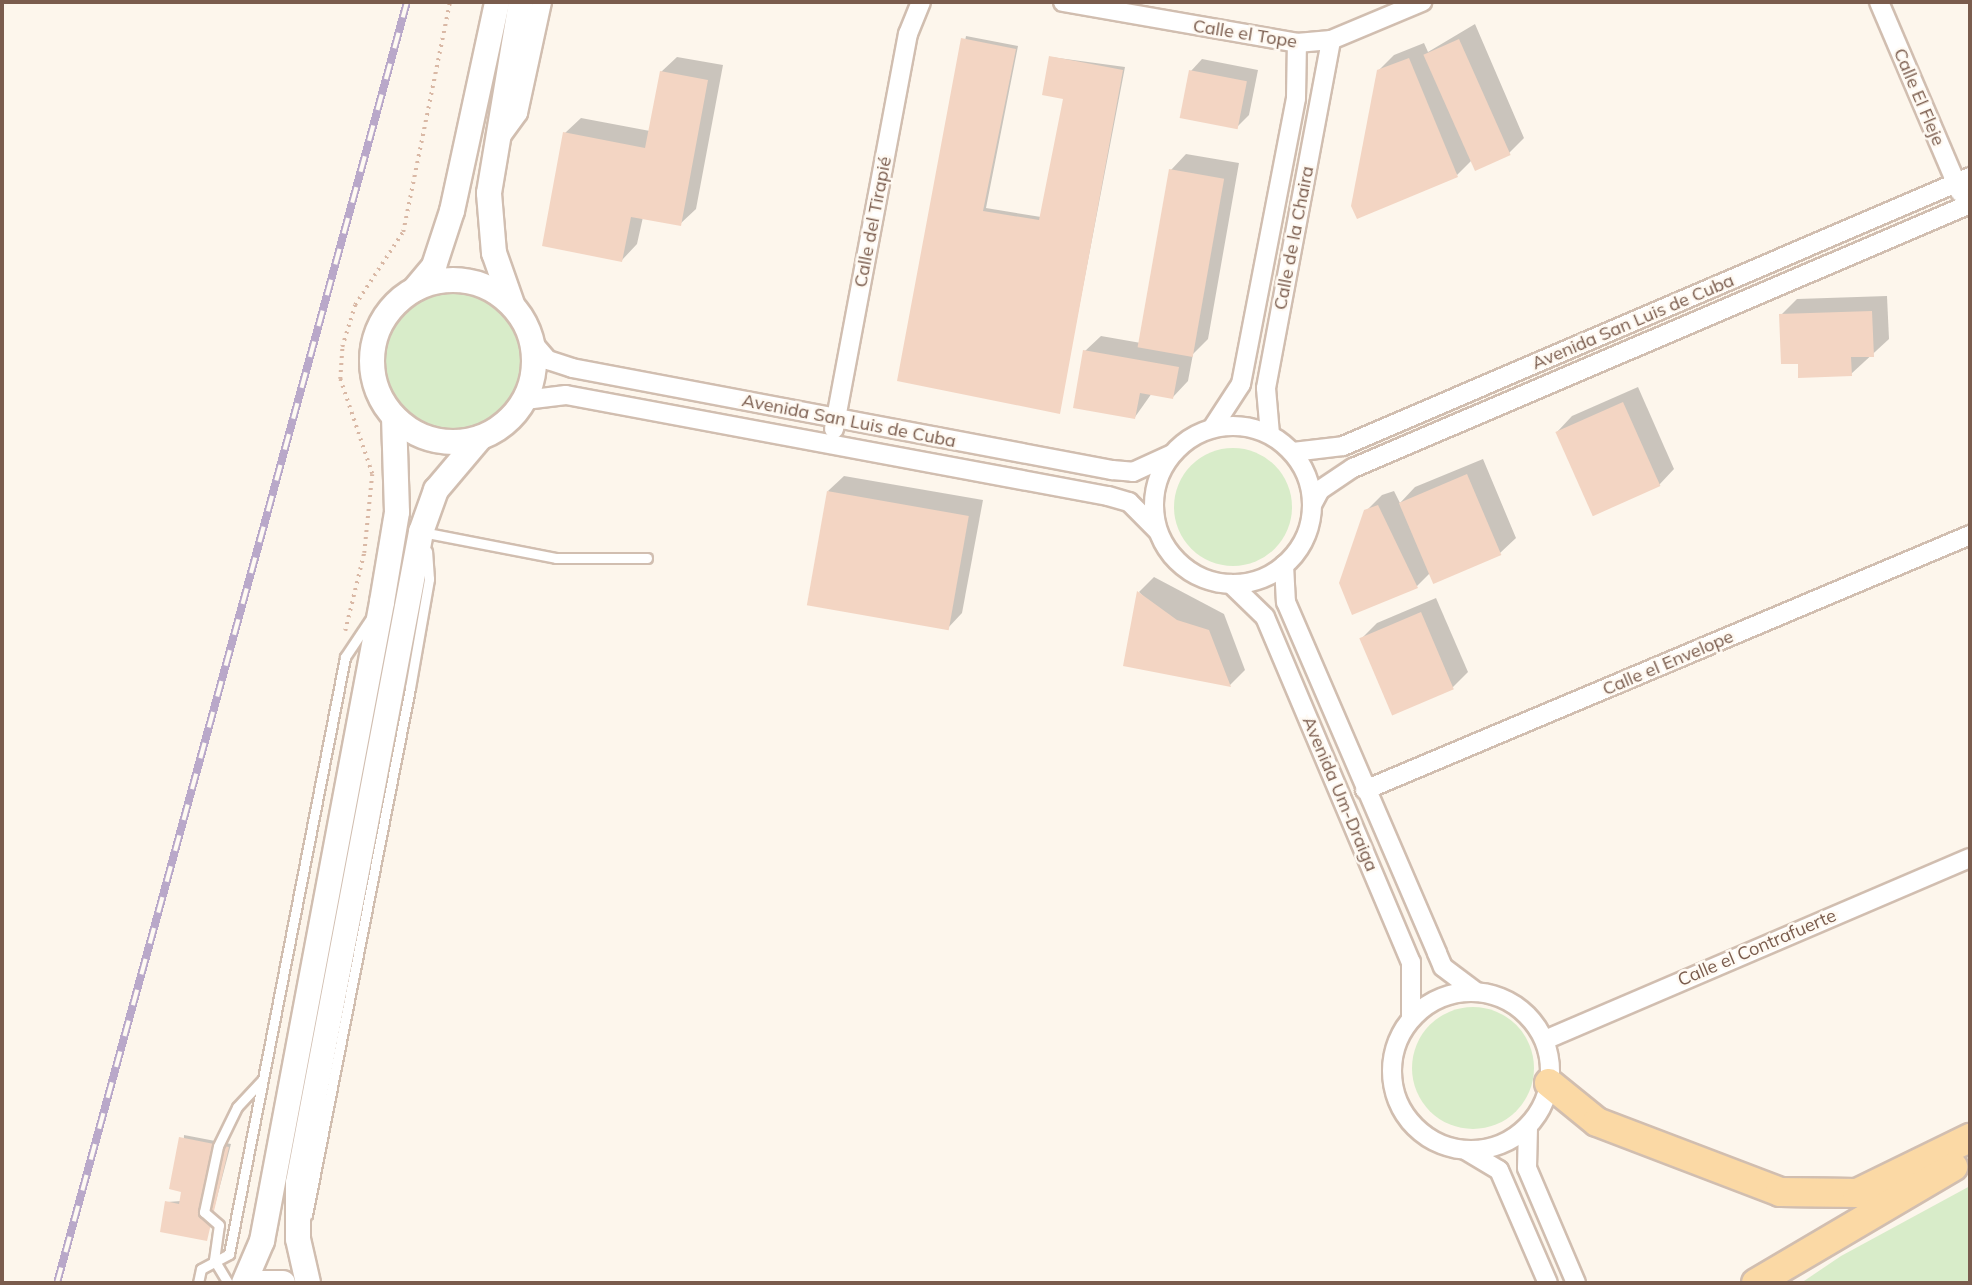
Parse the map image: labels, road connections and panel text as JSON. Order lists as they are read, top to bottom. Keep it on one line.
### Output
{"streets":{"street":["Calle el Tope","Calle El Fleje","Calle del Tirapié","Calle de la Chaira","Avenida San Luis de Cuba","Calle el Envelope","Avenida Um-Draiga","Calle el Contrafuerte"]},"crossings":[["Calle el Tope","Calle de la Chaira"],["Calle El Fleje","Avenida San Luis de Cuba"],["Calle del Tirapié","Avenida San Luis de Cuba"],["Calle de la Chaira","Avenida San Luis de Cuba"],["Calle de la Chaira","Avenida Um-Draiga"],["Avenida San Luis de Cuba","Avenida Um-Draiga"],["Calle el Envelope","Avenida Um-Draiga"],["Avenida Um-Draiga","Calle el Contrafuerte"]]}
